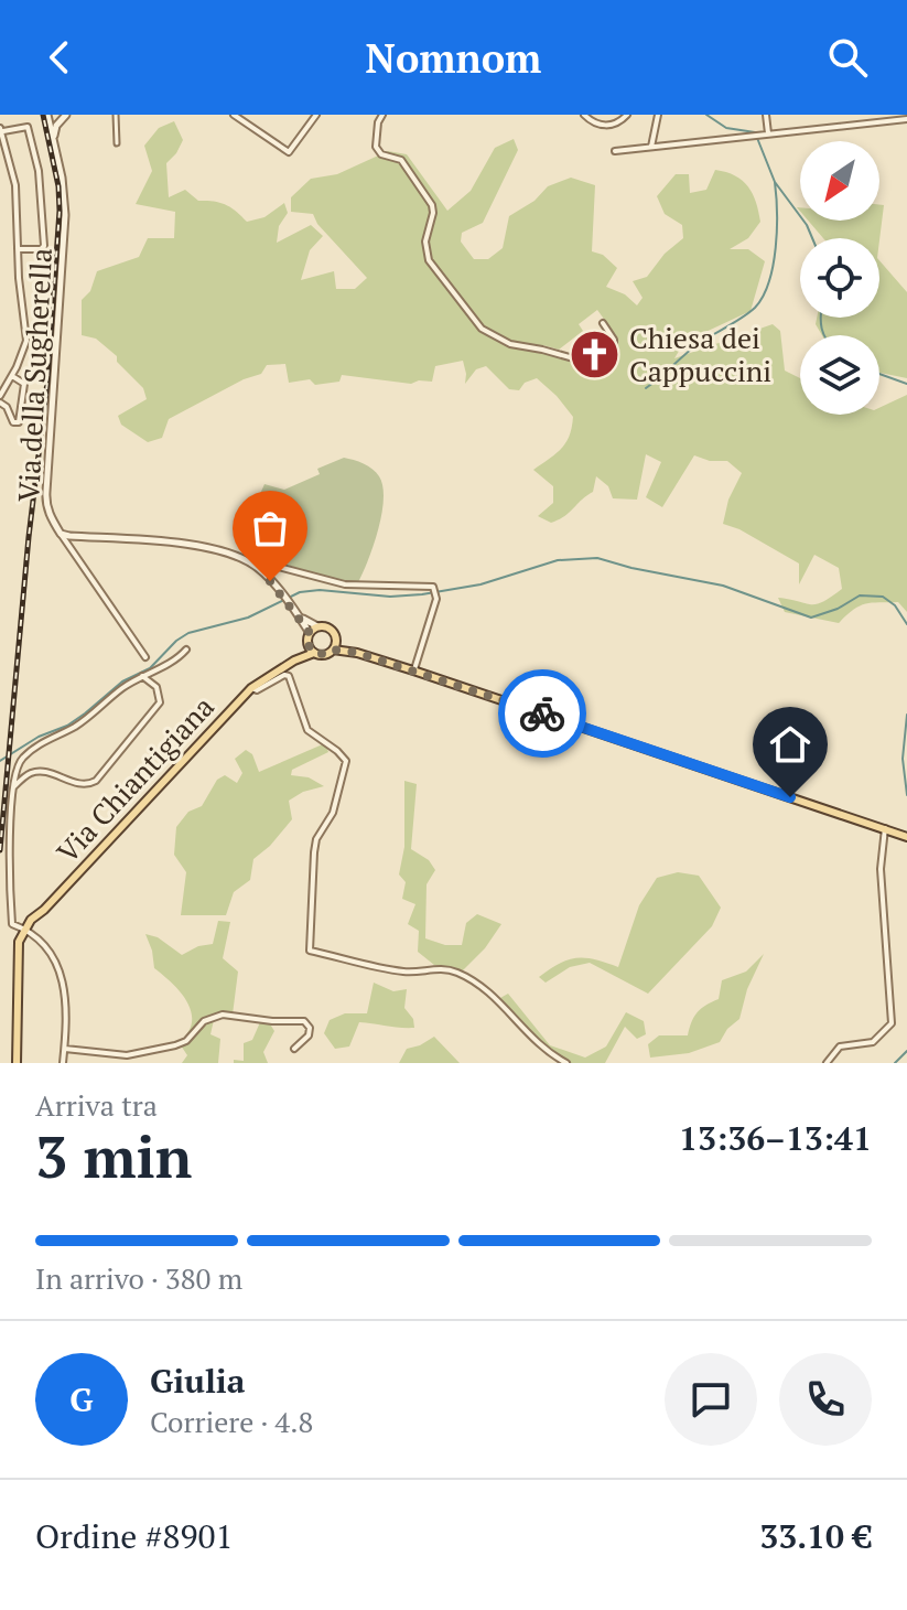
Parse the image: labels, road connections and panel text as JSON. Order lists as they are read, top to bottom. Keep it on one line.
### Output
{"streets":{"main road":["Via Chiantigiana"],"street":["Via della Sugherella"]},"crossings":[["Via della Sugherella","Via Chiantigiana"]],"places":{"church":["Chiesa dei Cappuccini"]},"north":"bottom left","page":{"header":"Nomnom","heading":["3 min","Arriva tra","13:36–13:41"],"panel":["Giulia","Corriere · 4.8","Ordine #8901","33.10 €"],"bar":"In arrivo · 380 m","round":"G"}}
